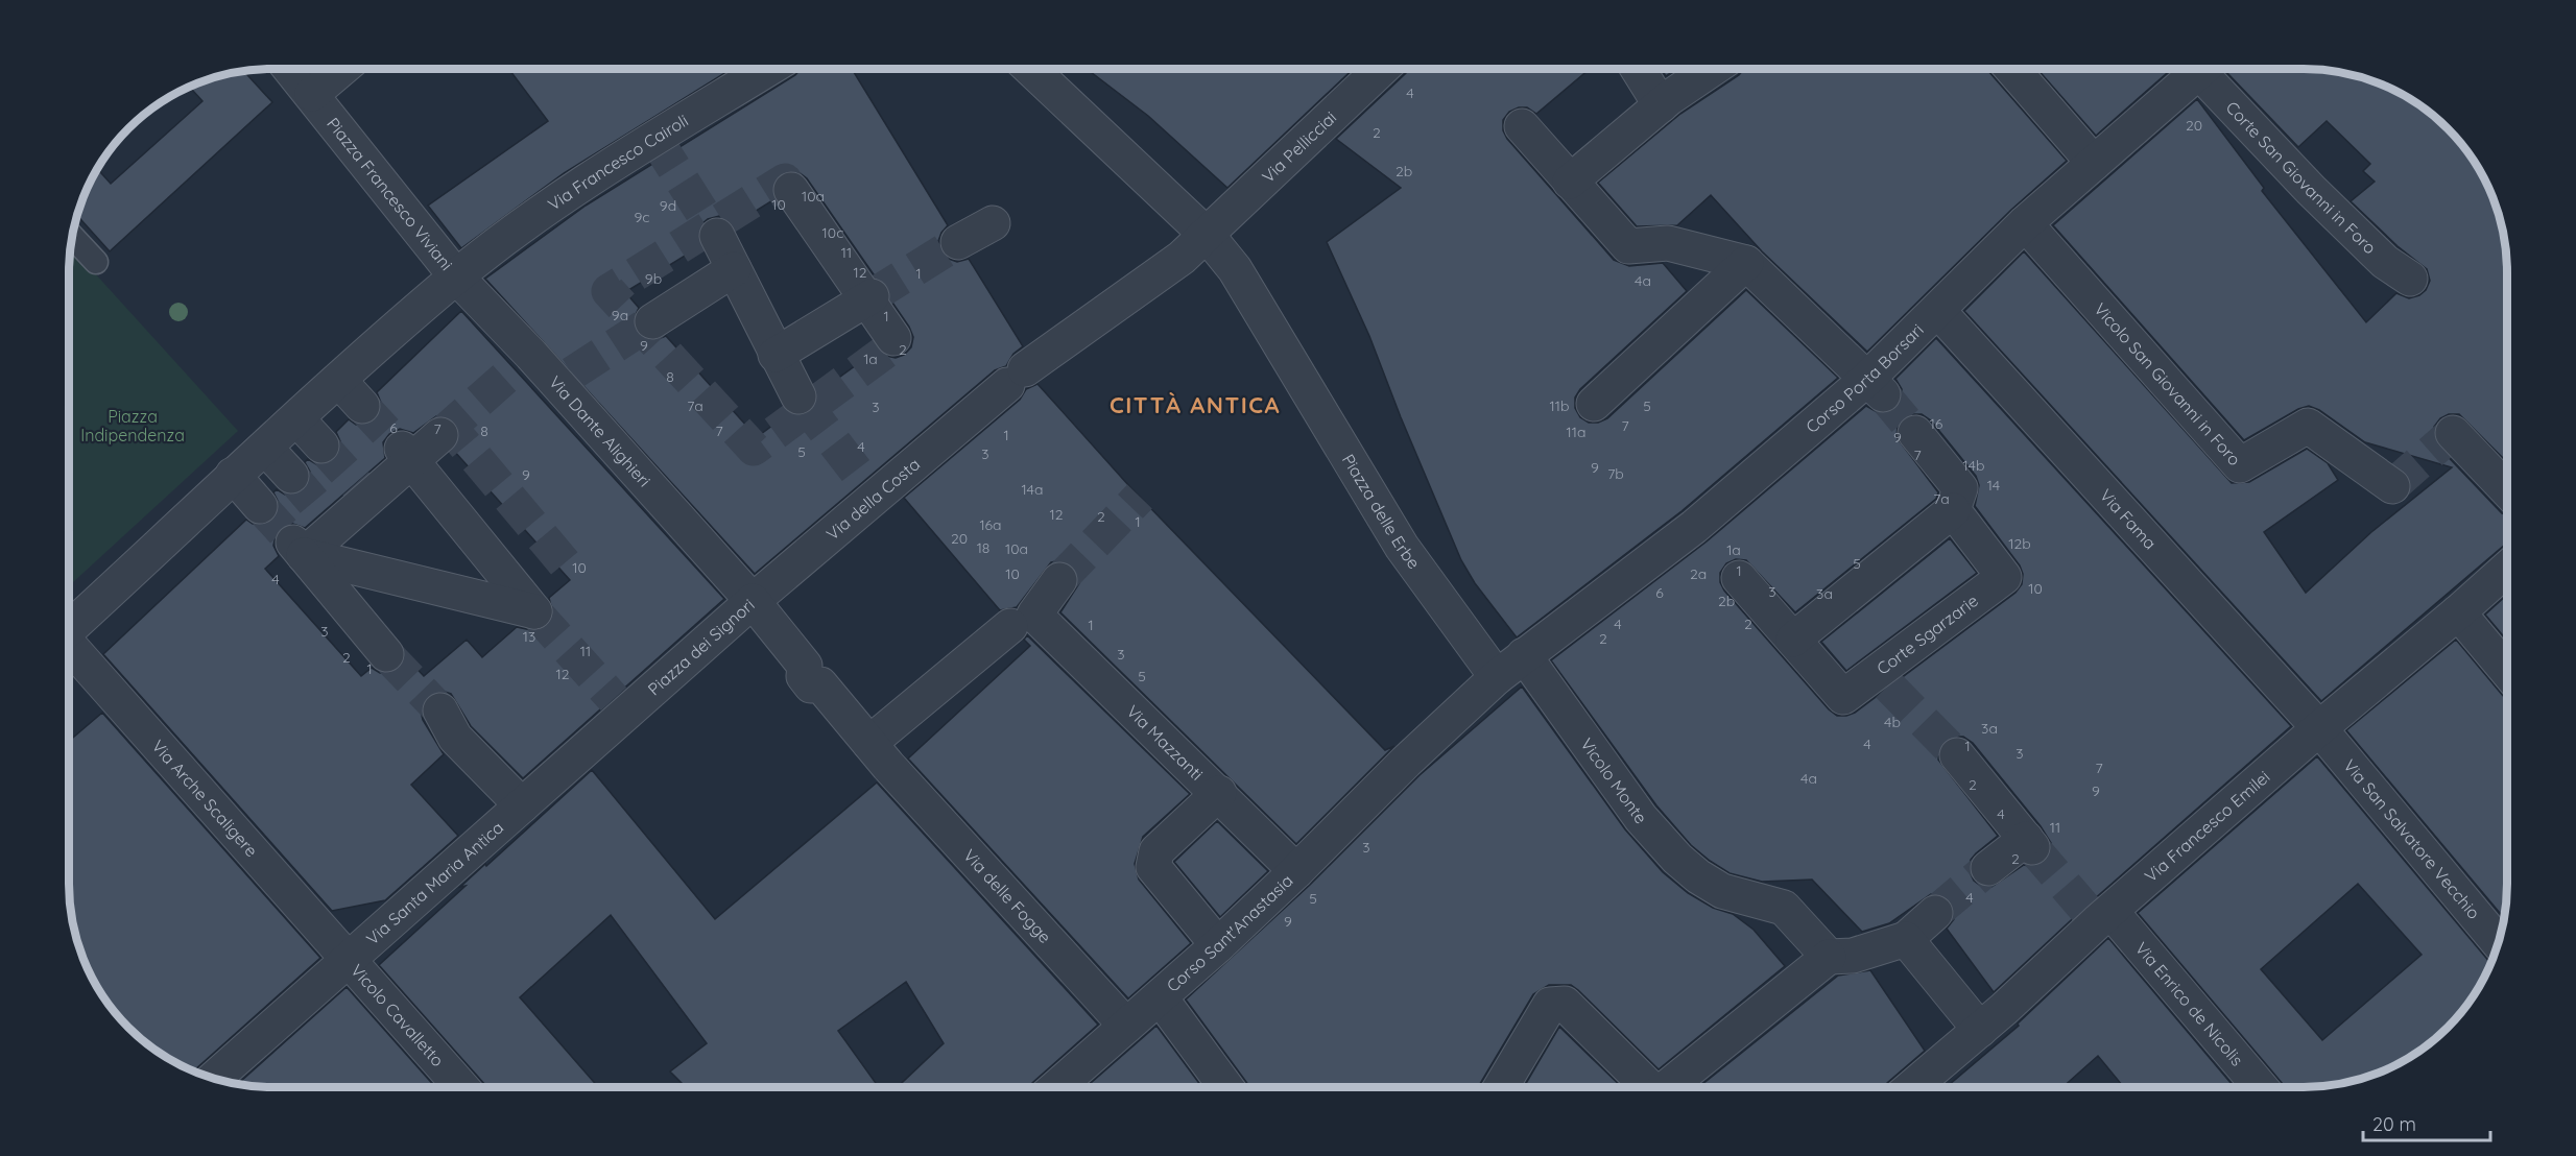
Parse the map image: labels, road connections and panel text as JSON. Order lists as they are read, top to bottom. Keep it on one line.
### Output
{"streets":{"street":["Via Pellicciai","Via Francesco Cairoli","Corte San Giovanni in Foro","Piazza Francesco Viviani","Corso Porta Borsari","Vicolo San Giovanni in Foro","Via Dante Alighieri","Via della Costa","Piazza delle Erbe","Via Fama","Corte Sgarzarie","Piazza dei Signori","Via Mazzanti","Vicolo Monte","Via Arche Scaligere","Via Francesco Emilei","Via San Salvatore Vecchio","Via Santa Maria Antica","Via delle Fogge","Corso Sant'Anastasia","Via Enrico de Nicolis","Vicolo Cavalletto"]},"crossings":[["Via Pellicciai","Via della Costa"],["Via Pellicciai","Piazza delle Erbe"],["Via Francesco Cairoli","Piazza Francesco Viviani"],["Via Francesco Cairoli","Via Dante Alighieri"],["Piazza Francesco Viviani","Via Dante Alighieri"],["Corso Porta Borsari","Vicolo San Giovanni in Foro"],["Corso Porta Borsari","Piazza delle Erbe"],["Corso Porta Borsari","Via Fama"],["Corso Porta Borsari","Vicolo Monte"],["Corso Porta Borsari","Corso Sant'Anastasia"],["Via Dante Alighieri","Via della Costa"],["Via Dante Alighieri","Piazza dei Signori"],["Via della Costa","Piazza delle Erbe"],["Via della Costa","Piazza dei Signori"],["Piazza delle Erbe","Corso Sant'Anastasia"],["Via Fama","Via Francesco Emilei"],["Via Fama","Via San Salvatore Vecchio"],["Piazza dei Signori","Via Santa Maria Antica"],["Piazza dei Signori","Via delle Fogge"],["Via Mazzanti","Corso Sant'Anastasia"],["Via Arche Scaligere","Via Santa Maria Antica"],["Via Arche Scaligere","Vicolo Cavalletto"],["Via Francesco Emilei","Via San Salvatore Vecchio"],["Via Francesco Emilei","Via Enrico de Nicolis"],["Via Santa Maria Antica","Vicolo Cavalletto"],["Via delle Fogge","Corso Sant'Anastasia"]],"districts":["CITTÀ ANTICA"],"parks":["Piazza Indipendenza"],"house_numbers":["4","20","2","2b","10a","10","9d","9c","10c","11","12","1","9b","4a","9a","1","9","2","1a","8","7a","11b","5","3","16","7","6","7","8","7","11a","1","9","4","5","3","7","14b","9","7b","9","14","14a","7a","12","2","1","16a","20","12b","18","10a","1a","5","10","1","10","2a","4","10","3","6","3a","2b","4","2","1","3","13","2","11","3","2","1","12","5","4b","3a","4","1","3","7","4a","2","9","4","11","3","2","4","5","9"],"scale_bar":"20 m"}
